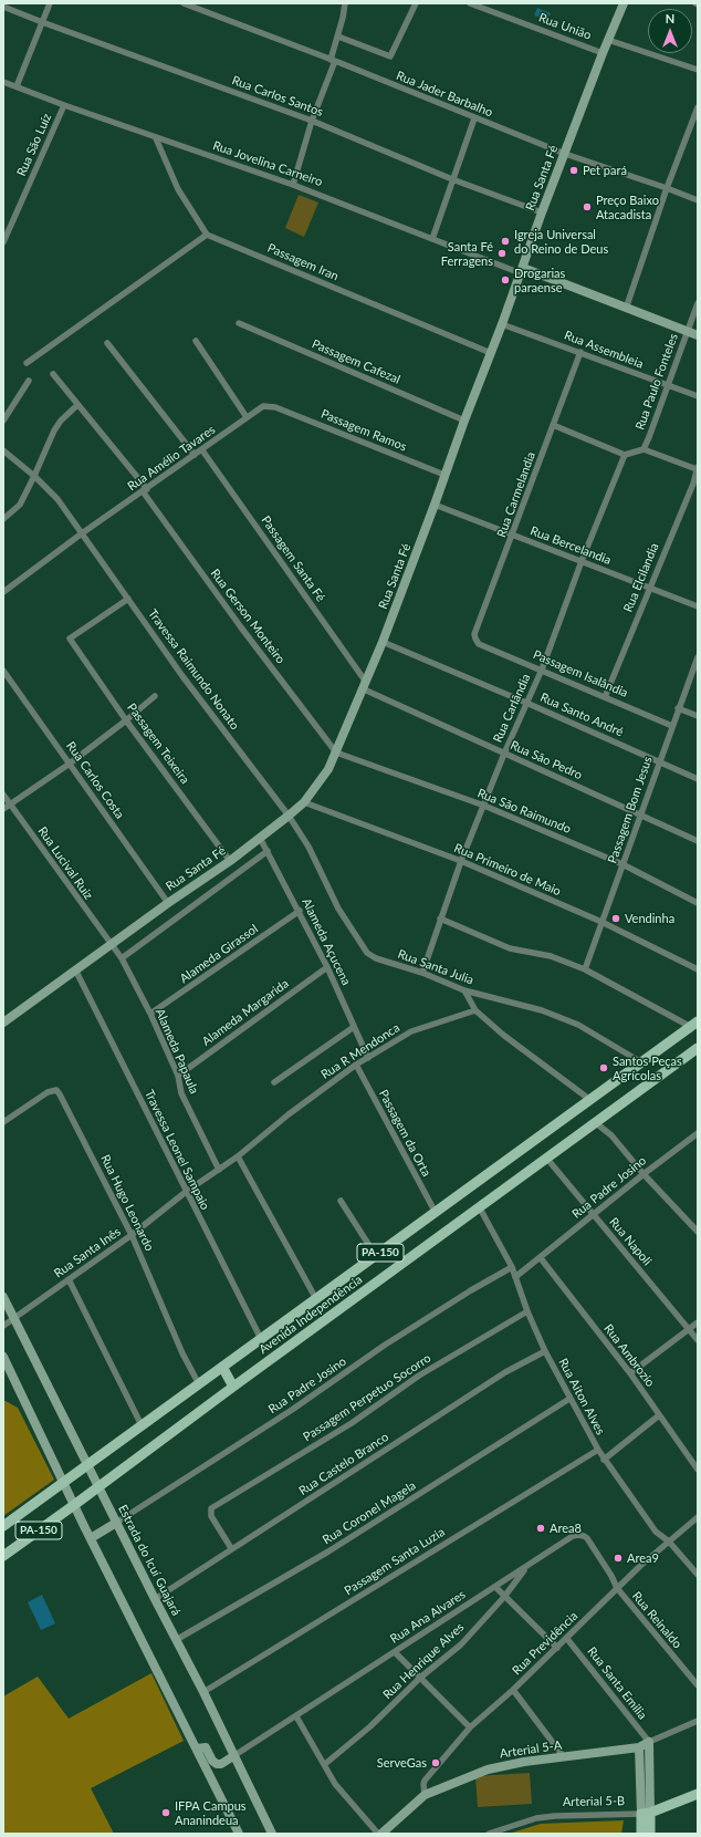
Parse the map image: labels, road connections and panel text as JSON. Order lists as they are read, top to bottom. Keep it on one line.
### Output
{"streets":{"main road":["Rua Jovelina Carneiro","Rua Santa Fé","PA-150","Avenida Independência","Estrada do Icuí Guajará","Arterial 5-A","Arterial 5-B"],"street":["Rua União","Rua Jader Barbalho","Rua Carlos Santos","Rua São Luíz","Passagem Iran","Rua Assembleia","Passagem Cafezal","Rua Paulo Fonteles","Passagem Ramos","Rua Amélio Tavares","Rua Carmelandia","Rua Bercelandia","Passagem Santa Fé","Rua Elcilandia","Rua Gerson Monteiro","Travessa Raimundo Nonato","Passagem Isalândia","Rua Carlândia","Rua Santo André","Passagem Teixeira","Rua São Pedro","Rua Carlos Costa","Passagem Bom Jesus","Rua São Raimundo","Rua Lucival Ruiz","Rua Primeiro de Maio","Alameda Açucena","Alameda Girassol","Rua Santa Julia","Alameda Margarida","Alameda Papaula","Rua R Mendonca","Passagem da Orta","Travessa Leonel Sampaio","Rua Padre Josino","Rua Hugo Leonardo","Rua Napoli","Rua Santa Inês","Rua Ambrozio","Rua Aiton Alves","Passagem Perpetuo Socorro","Rua Castelo Branco","Rua Coronel Magela","Passagem Santa Luzia","Rua Ana Alvares","Rua Reinaldo","Rua Previdência","Rua Henrique Alves","Rua Santa Emilia"]},"crossings":[["Rua União","Rua Santa Fé"],["Rua Jader Barbalho","Rua Santa Fé"],["Rua Carlos Santos","Rua Santa Fé"],["Rua São Luíz","Rua Jovelina Carneiro"],["Rua Jovelina Carneiro","Rua Santa Fé"],["Rua Jovelina Carneiro","Rua Paulo Fonteles"],["Rua Santa Fé","Passagem Iran"],["Rua Santa Fé","Rua Assembleia"],["Rua Santa Fé","Passagem Cafezal"],["Rua Santa Fé","Passagem Ramos"],["Rua Santa Fé","Rua Bercelandia"],["Rua Santa Fé","Passagem Santa Fé"],["Rua Santa Fé","Rua Gerson Monteiro"],["Rua Santa Fé","Travessa Raimundo Nonato"],["Rua Santa Fé","Rua Santo André"],["Rua Santa Fé","Passagem Teixeira"],["Rua Santa Fé","Rua São Pedro"],["Rua Santa Fé","Rua Carlos Costa"],["Rua Santa Fé","Rua São Raimundo"],["Rua Santa Fé","Rua Lucival Ruiz"],["Rua Santa Fé","Rua Primeiro de Maio"],["Rua Santa Fé","Alameda Açucena"],["Rua Santa Fé","Rua Santa Julia"],["Rua Santa Fé","Alameda Papaula"],["Rua Santa Fé","Travessa Leonel Sampaio"],["Rua Assembleia","Rua Paulo Fonteles"],["Rua Assembleia","Rua Carmelandia"],["Rua Paulo Fonteles","Rua Carlândia"],["Passagem Ramos","Rua Amélio Tavares"],["Rua Amélio Tavares","Passagem Santa Fé"],["Rua Amélio Tavares","Rua Gerson Monteiro"],["Rua Amélio Tavares","Travessa Raimundo Nonato"],["Rua Carmelandia","Rua Bercelandia"],["Rua Carmelandia","Passagem Isalândia"],["Rua Bercelandia","Rua Elcilandia"],["Rua Bercelandia","Rua Carlândia"],["Passagem Santa Fé","Rua São Pedro"],["Rua Elcilandia","Passagem Isalândia"],["Rua Gerson Monteiro","Rua São Raimundo"],["Travessa Raimundo Nonato","Passagem Teixeira"],["Travessa Raimundo Nonato","Rua Santa Julia"],["Passagem Isalândia","Rua Carlândia"],["Passagem Isalândia","Passagem Bom Jesus"],["Rua Carlândia","Rua Santo André"],["Rua Carlândia","Rua São Pedro"],["Rua Carlândia","Rua São Raimundo"],["Rua Carlândia","Rua Primeiro de Maio"],["Rua Carlândia","Rua Santa Julia"],["Rua Santo André","Passagem Bom Jesus"],["Rua São Pedro","Passagem Bom Jesus"],["Passagem Bom Jesus","Rua São Raimundo"],["Passagem Bom Jesus","Rua Primeiro de Maio"],["Rua Lucival Ruiz","Alameda Papaula"],["Alameda Açucena","Alameda Girassol"],["Alameda Açucena","Alameda Margarida"],["Alameda Açucena","Rua R Mendonca"],["Alameda Girassol","Alameda Papaula"],["Rua Santa Julia","Avenida Independência"],["Alameda Margarida","Alameda Papaula"],["Alameda Papaula","Rua Santa Inês"],["Rua R Mendonca","Passagem da Orta"],["Rua R Mendonca","Rua Santa Inês"],["Passagem da Orta","Avenida Independência"],["Travessa Leonel Sampaio","Rua Santa Inês"],["Travessa Leonel Sampaio","Avenida Independência"],["Rua Padre Josino","Rua Napoli"],["Rua Padre Josino","Rua Ambrozio"],["Rua Padre Josino","Rua Aiton Alves"],["Rua Padre Josino","Estrada do Icuí Guajará"],["Rua Hugo Leonardo","Rua Santa Inês"],["Rua Hugo Leonardo","Avenida Independência"],["Rua Napoli","Avenida Independência"],["Rua Santa Inês","Estrada do Icuí Guajará"],["Avenida Independência","Rua Aiton Alves"],["Avenida Independência","Estrada do Icuí Guajará"],["Rua Aiton Alves","Passagem Perpetuo Socorro"],["Rua Aiton Alves","Rua Castelo Branco"],["Rua Aiton Alves","Rua Coronel Magela"],["Rua Aiton Alves","Passagem Santa Luzia"],["Rua Aiton Alves","Rua Previdência"],["Passagem Perpetuo Socorro","Rua Castelo Branco"],["Rua Castelo Branco","Estrada do Icuí Guajará"],["Rua Coronel Magela","Estrada do Icuí Guajará"],["Estrada do Icuí Guajará","Passagem Santa Luzia"],["Estrada do Icuí Guajará","Rua Ana Alvares"],["Rua Ana Alvares","Rua Reinaldo"],["Rua Ana Alvares","Rua Previdência"],["Rua Ana Alvares","Rua Henrique Alves"],["Rua Reinaldo","Rua Previdência"],["Rua Previdência","Rua Santa Emilia"],["Rua Previdência","Arterial 5-A"],["Rua Santa Emilia","Arterial 5-A"]],"places":["Pet pará","Preço Baixo Atacadista","Igreja Universal do Reino de Deus","Santa Fé Ferragens","Drogarias paraense","Vendinha","Santos Peças Agrícolas","Area8","Area9","ServeGas","IFPA Campus Ananindeua"],"north":"top"}
